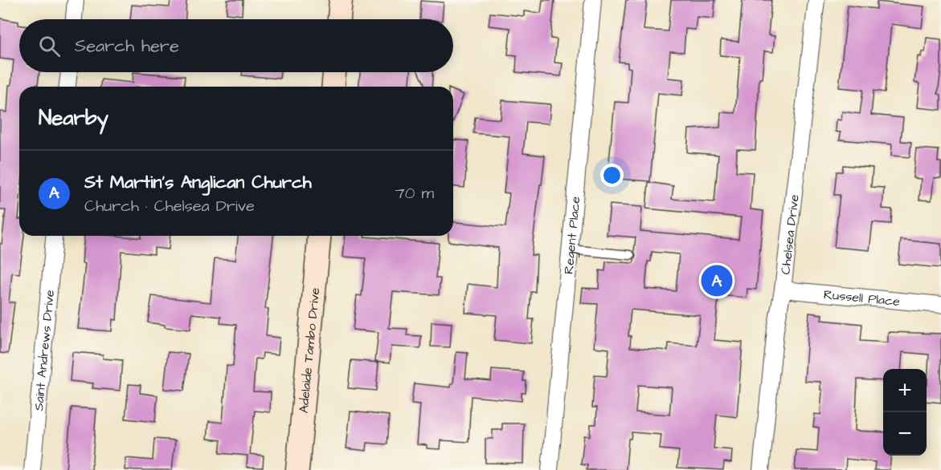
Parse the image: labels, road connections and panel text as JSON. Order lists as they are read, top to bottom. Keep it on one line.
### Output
{"streets":{"street":["Regent Place","Chelsea Drive","Russell Place","Saint Andrews Drive","Adelaide Tambo Drive"]},"crossings":[["Chelsea Drive","Russell Place"]],"page":{"search":"Search here","heading":"Nearby","list":[{"mark":"A","name":"St Martin's Anglican Church","note":"Church · Chelsea Drive","value":"70 m"}],"pins":"A","map_buttons":["+","−"]}}
